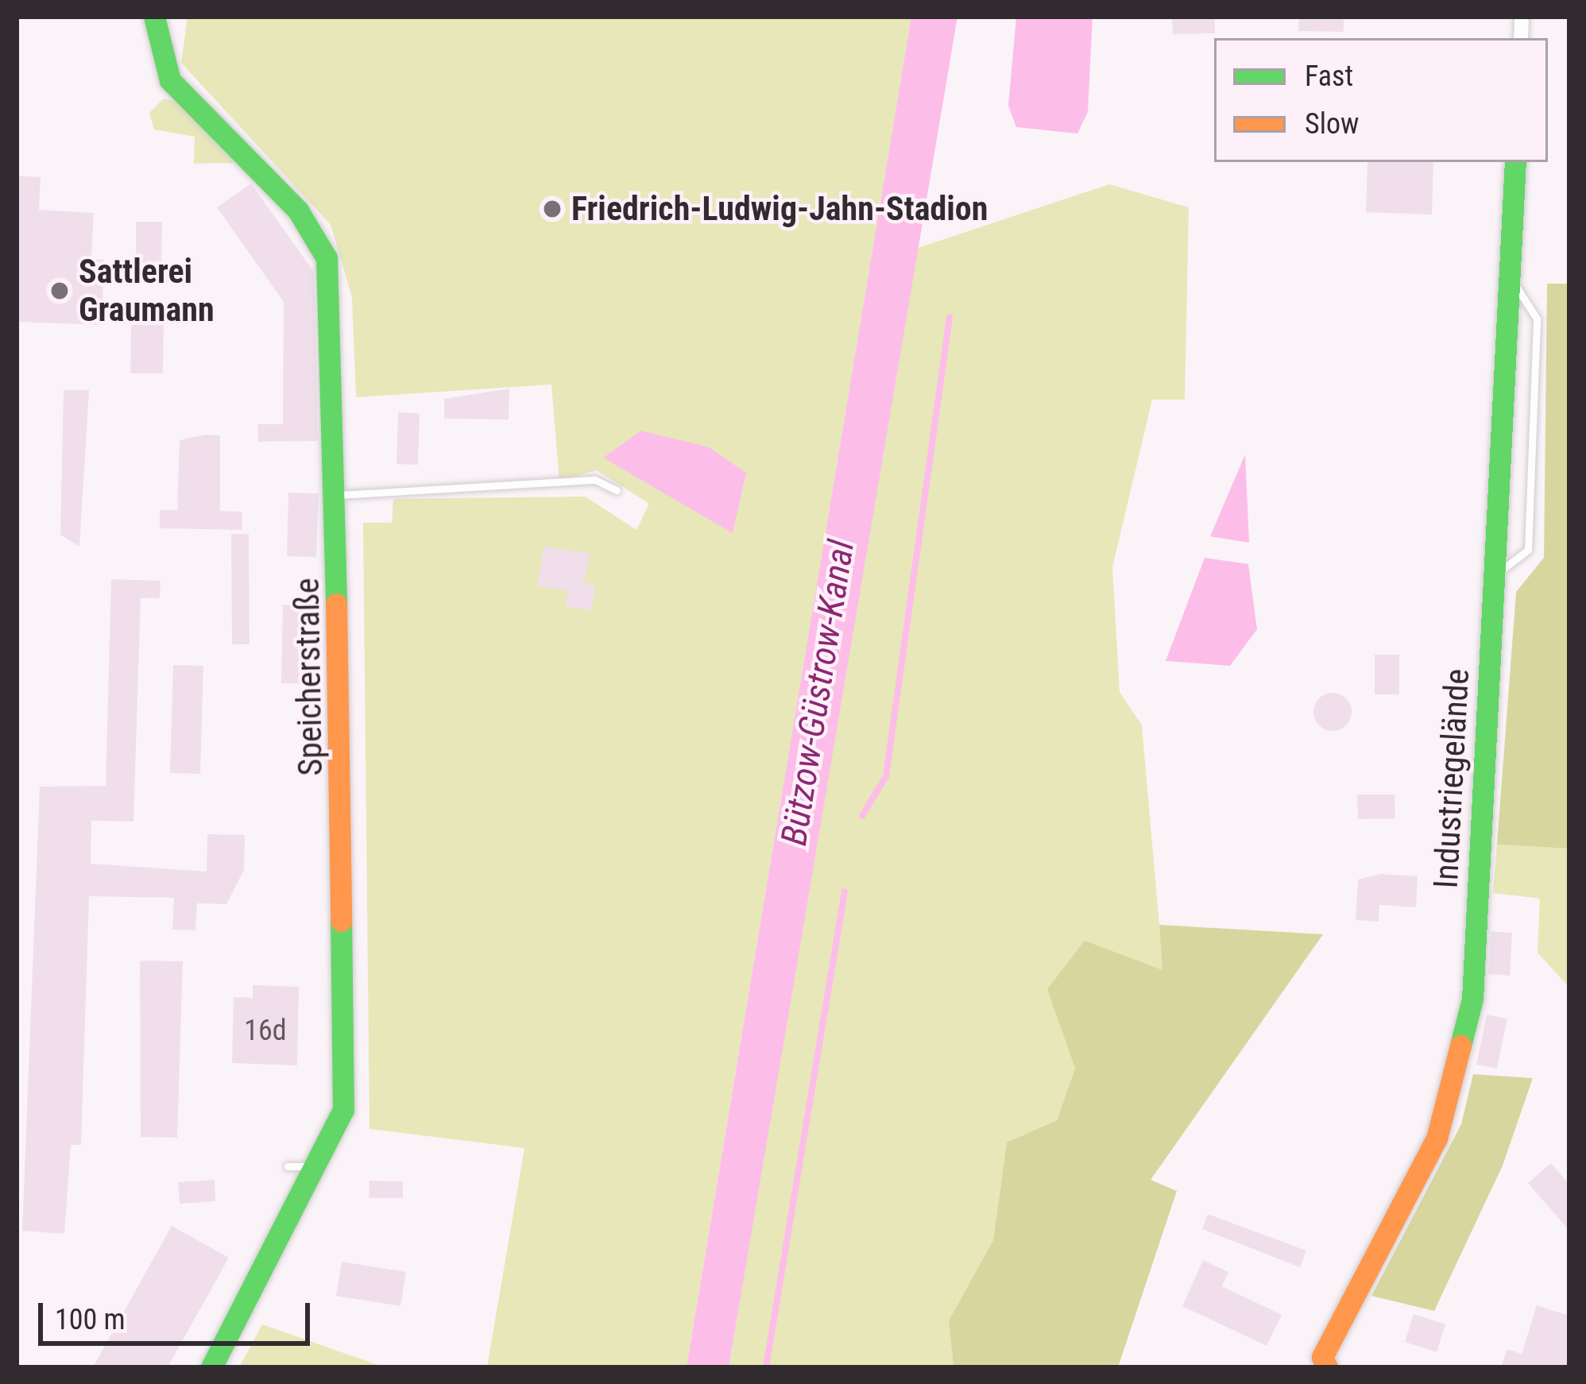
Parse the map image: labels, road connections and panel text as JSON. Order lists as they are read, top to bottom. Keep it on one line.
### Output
{"streets":{"street":["Speicherstraße","Industriegelände"]},"water":["Bützow-Güstrow-Kanal"],"places":["Friedrich-Ludwig-Jahn-Stadion","Sattlerei Graumann"],"house_numbers":["16d"],"legend":["Fast","Slow"],"scale_bar":"100 m"}
